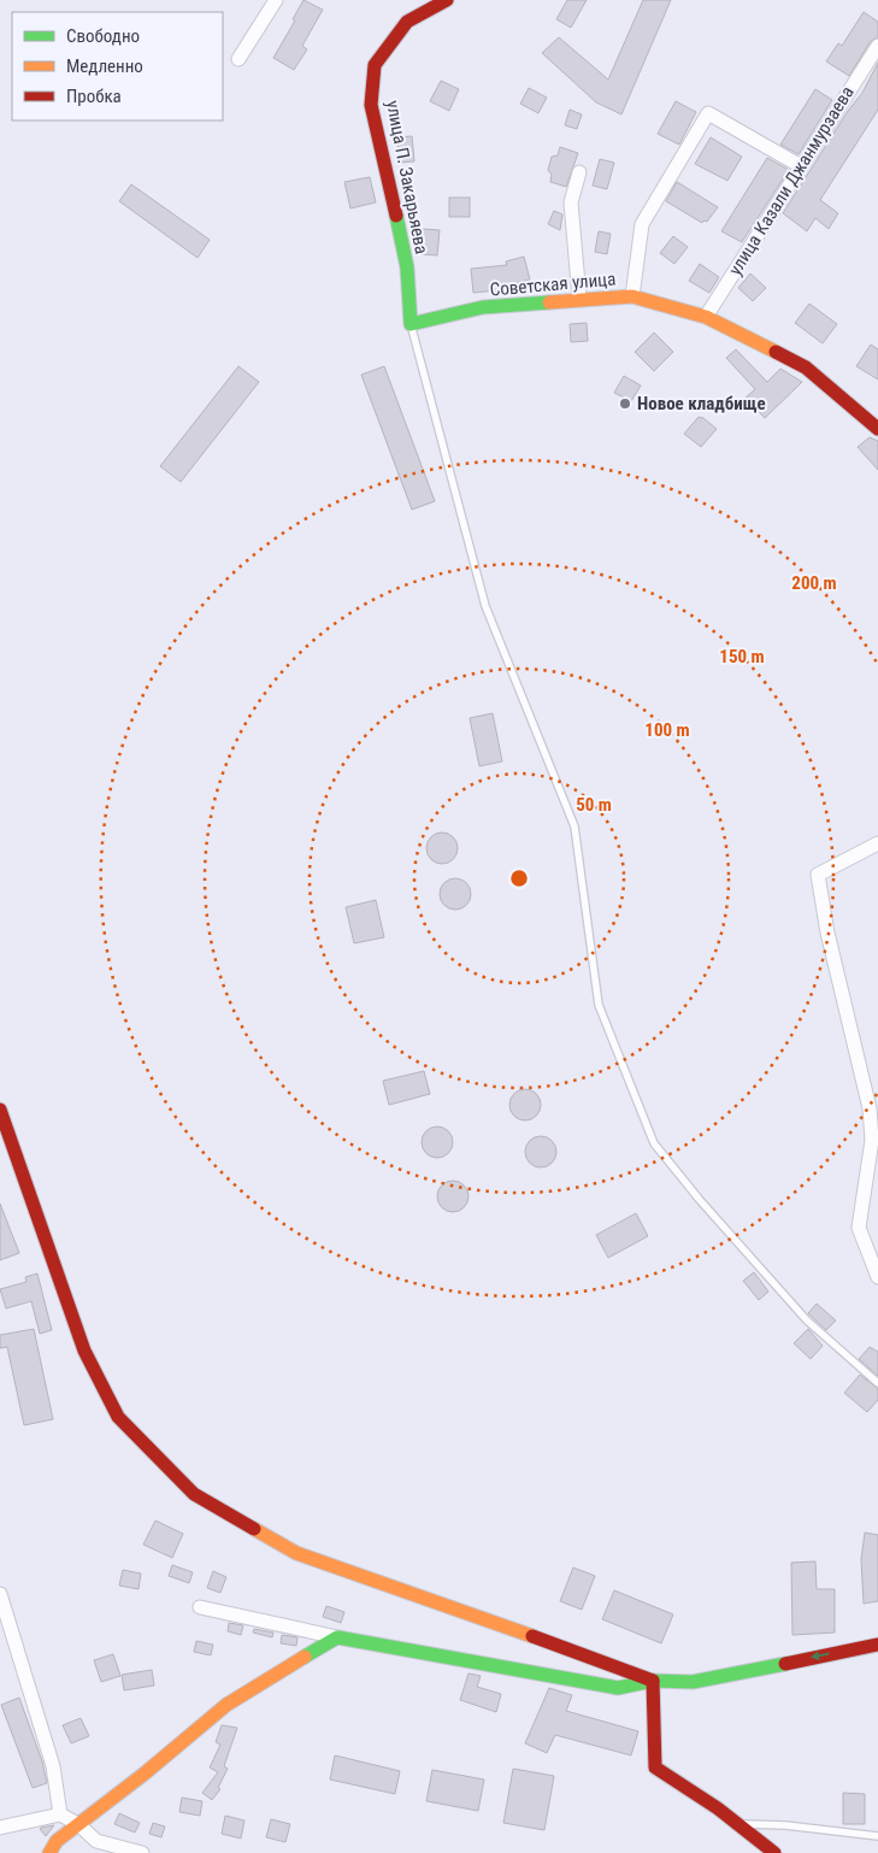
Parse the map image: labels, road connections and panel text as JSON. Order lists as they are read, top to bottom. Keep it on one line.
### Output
{"streets":{"street":["улица П. Закарьяева","улица Казали Джанмурзаева","Советская улица"]},"crossings":[["улица П. Закарьяева","Советская улица"],["улица Казали Джанмурзаева","Советская улица"]],"places":["Новое кладбище"],"legend":["Свободно","Медленно","Пробка"],"rings":["200 m","150 m","100 m","50 m"]}
